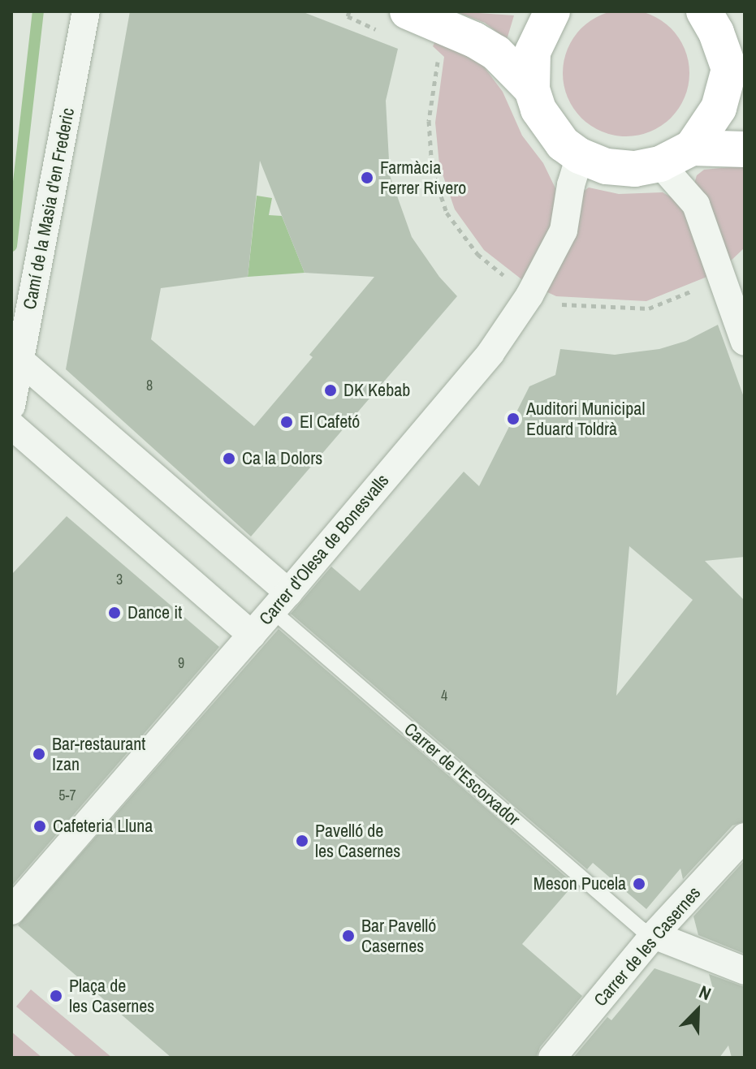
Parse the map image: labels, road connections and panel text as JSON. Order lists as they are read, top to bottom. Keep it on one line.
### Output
{"streets":{"street":["Camí de la Masia d'en Frederic","Carrer d'Olesa de Bonesvalls","Carrer de l'Escorxador","Carrer de les Casernes"]},"crossings":[["Camí de la Masia d'en Frederic","Carrer de l'Escorxador"],["Carrer d'Olesa de Bonesvalls","Carrer de l'Escorxador"],["Carrer de l'Escorxador","Carrer de les Casernes"]],"places":["Farmàcia Ferrer Rivero","DK Kebab","Auditori Municipal Eduard Toldrà","El Cafetó","Ca la Dolors","Dance it","Bar-restaurant Izan","Cafeteria Lluna","Pavelló de les Casernes","Meson Pucela","Bar Pavelló Casernes","Plaça de les Casernes"],"house_numbers":["8","3","9","4","5-7"],"north":"top right"}
